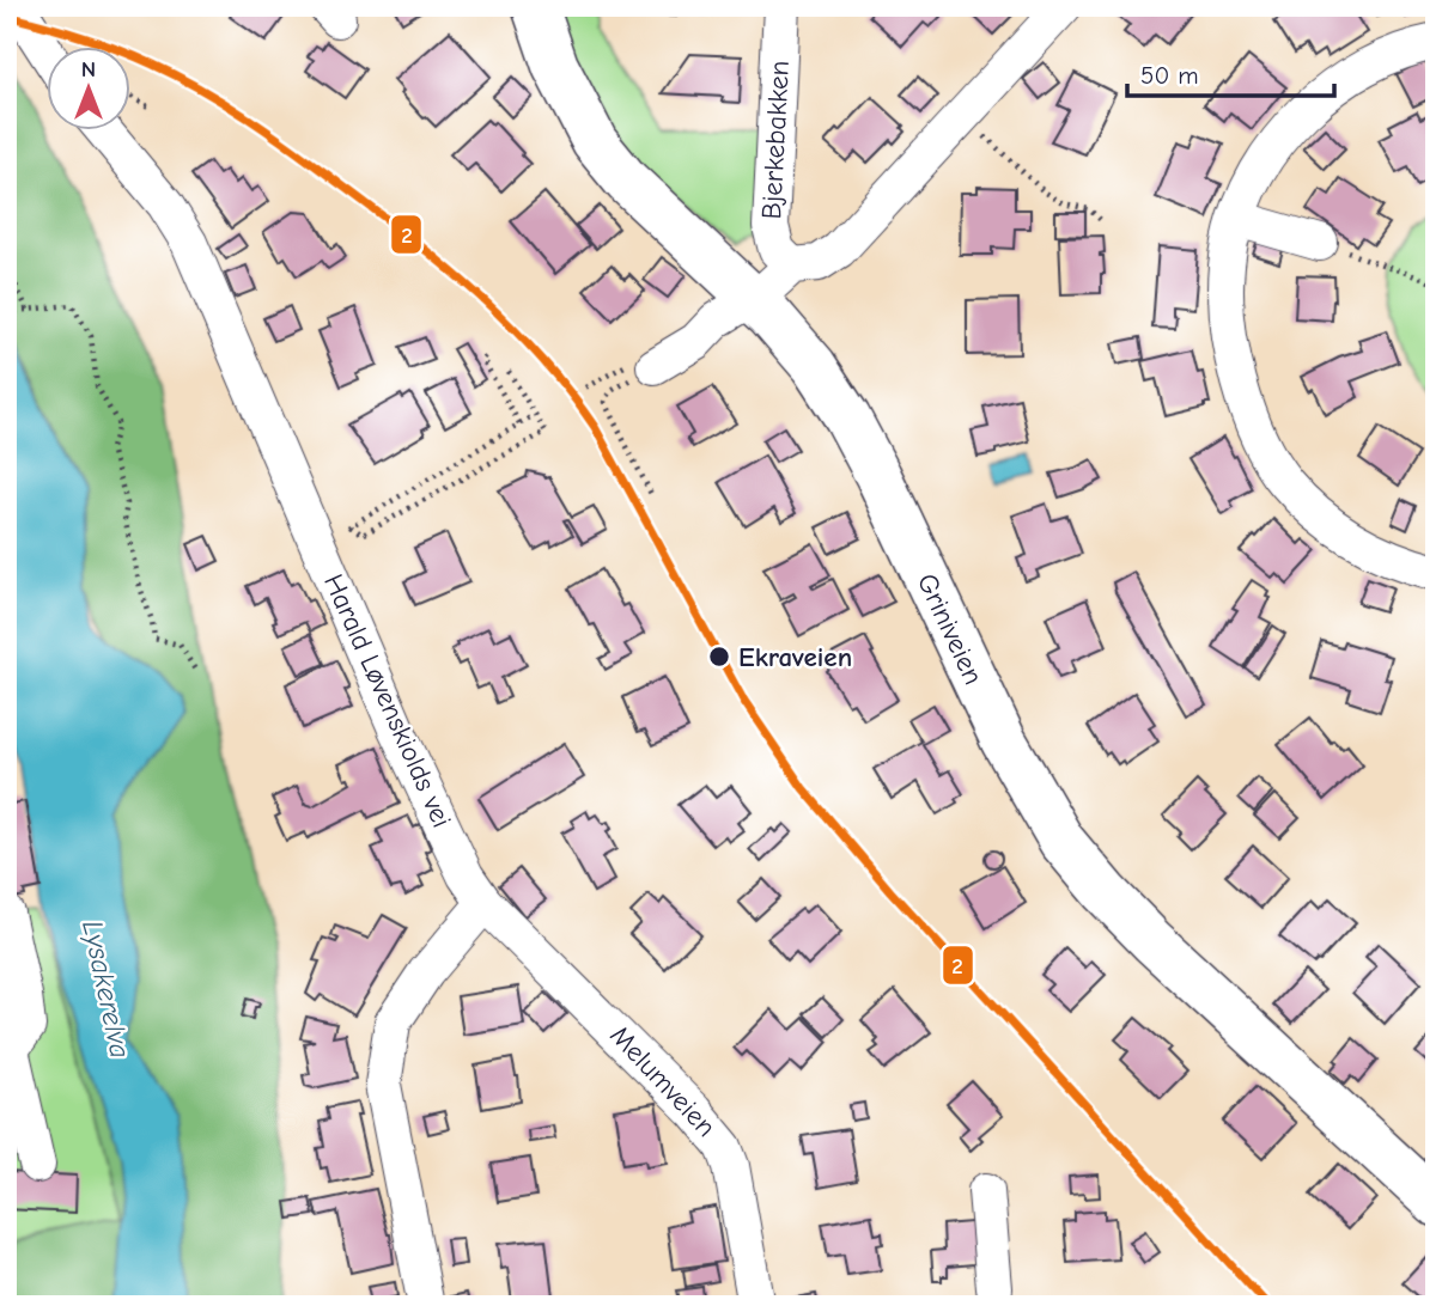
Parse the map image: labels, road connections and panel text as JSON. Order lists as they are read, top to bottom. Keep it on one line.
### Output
{"streets":{"main road":["Griniveien"],"street":["Bjerkebakken","Harald Løvenskiolds vei","Melumveien"]},"crossings":[["Harald Løvenskiolds vei","Melumveien"]],"water":["Lysakerelva"],"places":["Ekraveien"],"lines":["transit line 2"],"scale_bar":"50 m","north":"top"}
